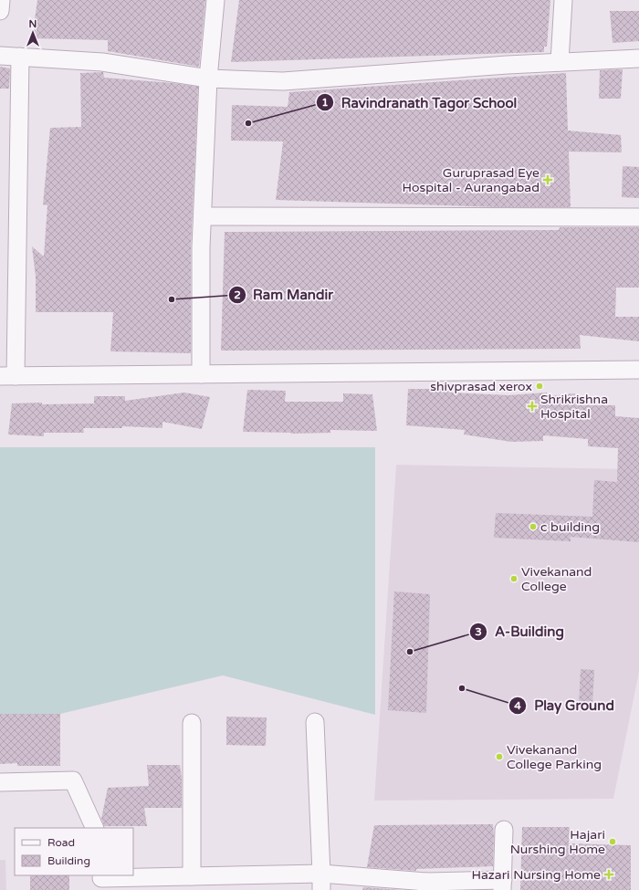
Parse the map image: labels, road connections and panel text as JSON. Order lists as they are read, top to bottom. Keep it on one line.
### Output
{"places":{"other":["Ravindranath Tagor School","Ram Mandir","shivprasad xerox","c building","Vivekanand College","A-Building","Play Ground","Vivekanand College Parking","Hajari Nurshing Home"],"health":["Guruprasad Eye Hospital - Aurangabad","Shrikrishna Hospital","Hazari Nursing Home"]},"legend":["Road","Building"],"north":"top"}
